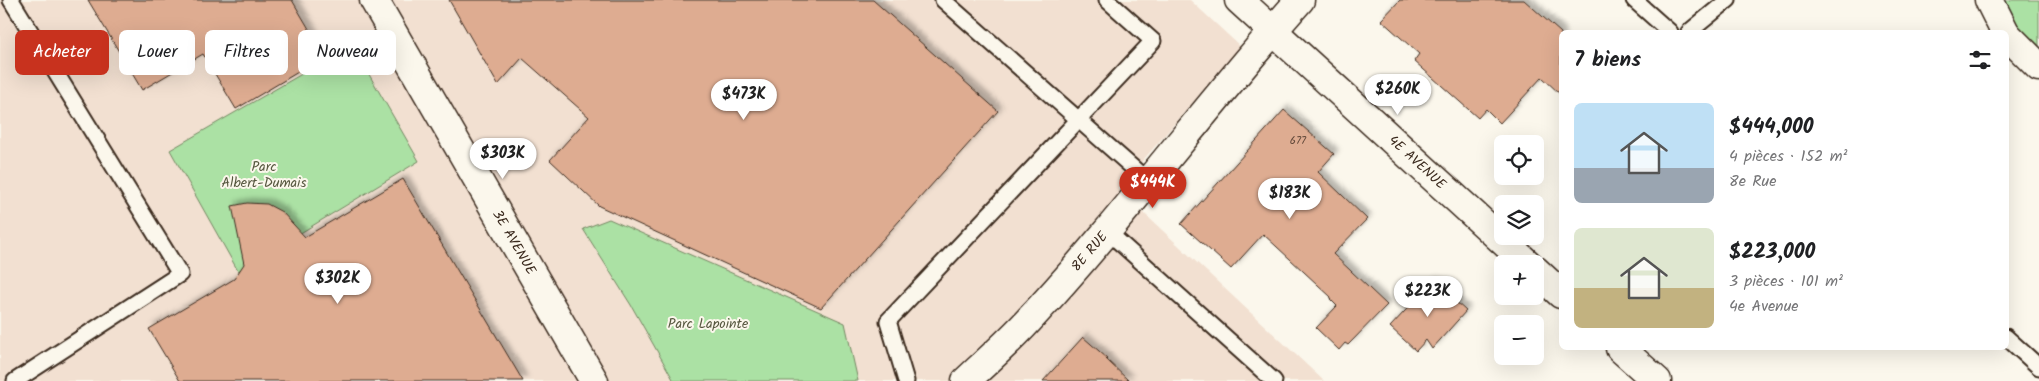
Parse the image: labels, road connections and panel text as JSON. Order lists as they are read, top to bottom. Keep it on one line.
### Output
{"streets":{"street":["4E AVENUE","3E AVENUE","8E RUE"]},"crossings":[["4E AVENUE","8E RUE"]],"parks":["Parc Albert-Dumais","Parc Lapointe"],"house_numbers":["677"],"page":{"chip":["Acheter","Louer","Filtres","Nouveau"],"heading":"7 biens","price":["$260K","$473K","$303K","$444K","$183K","$302K","$223K"],"list":[{"name":"$444,000","note":"4 pièces · 152 m² · 8e Rue"},{"name":"$223,000","note":"3 pièces · 101 m² · 4e Avenue"}],"map_buttons":["+","−"]}}
